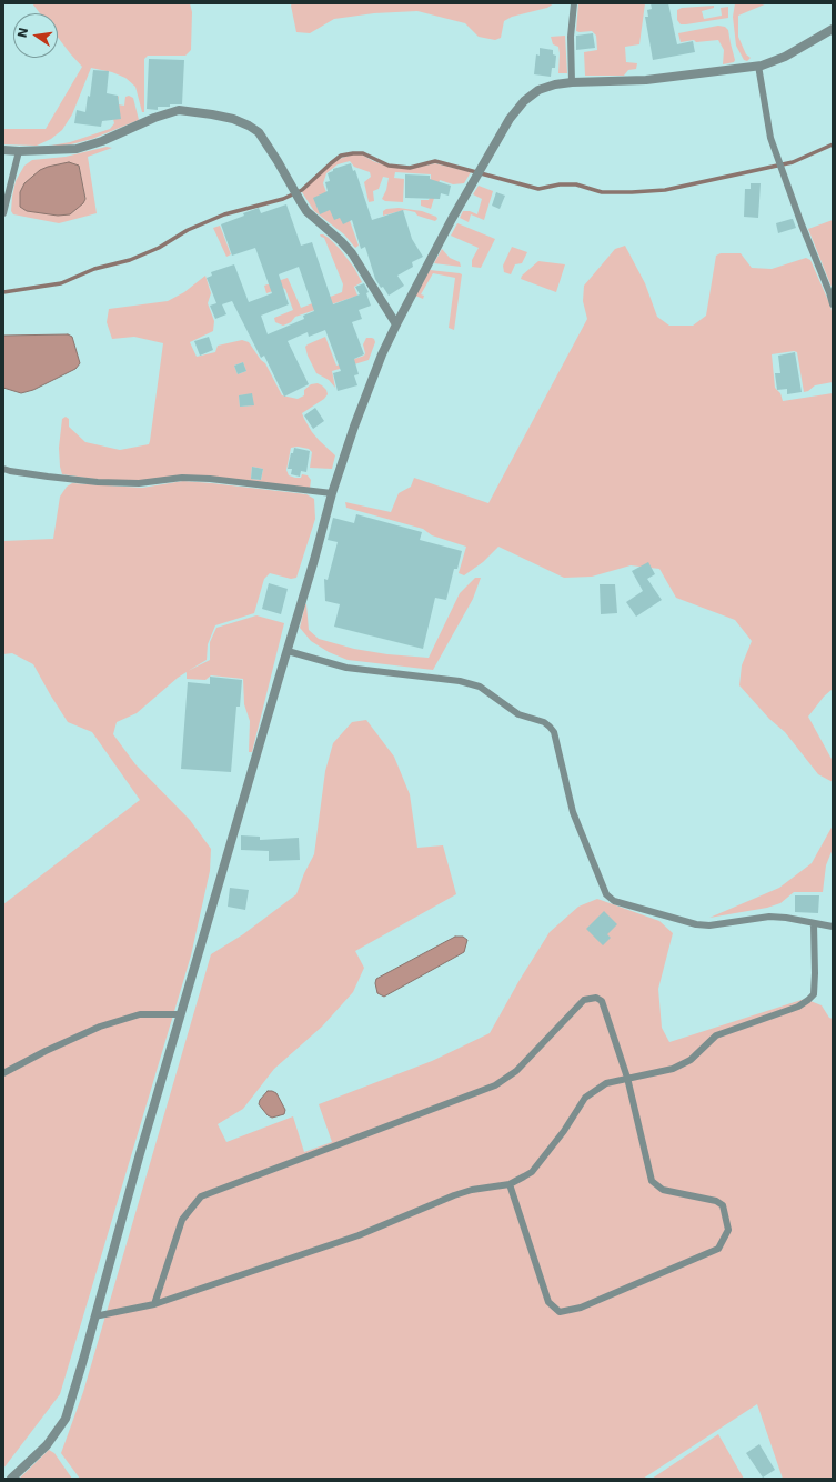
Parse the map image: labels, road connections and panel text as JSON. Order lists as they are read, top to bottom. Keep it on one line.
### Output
{"north":"left"}
